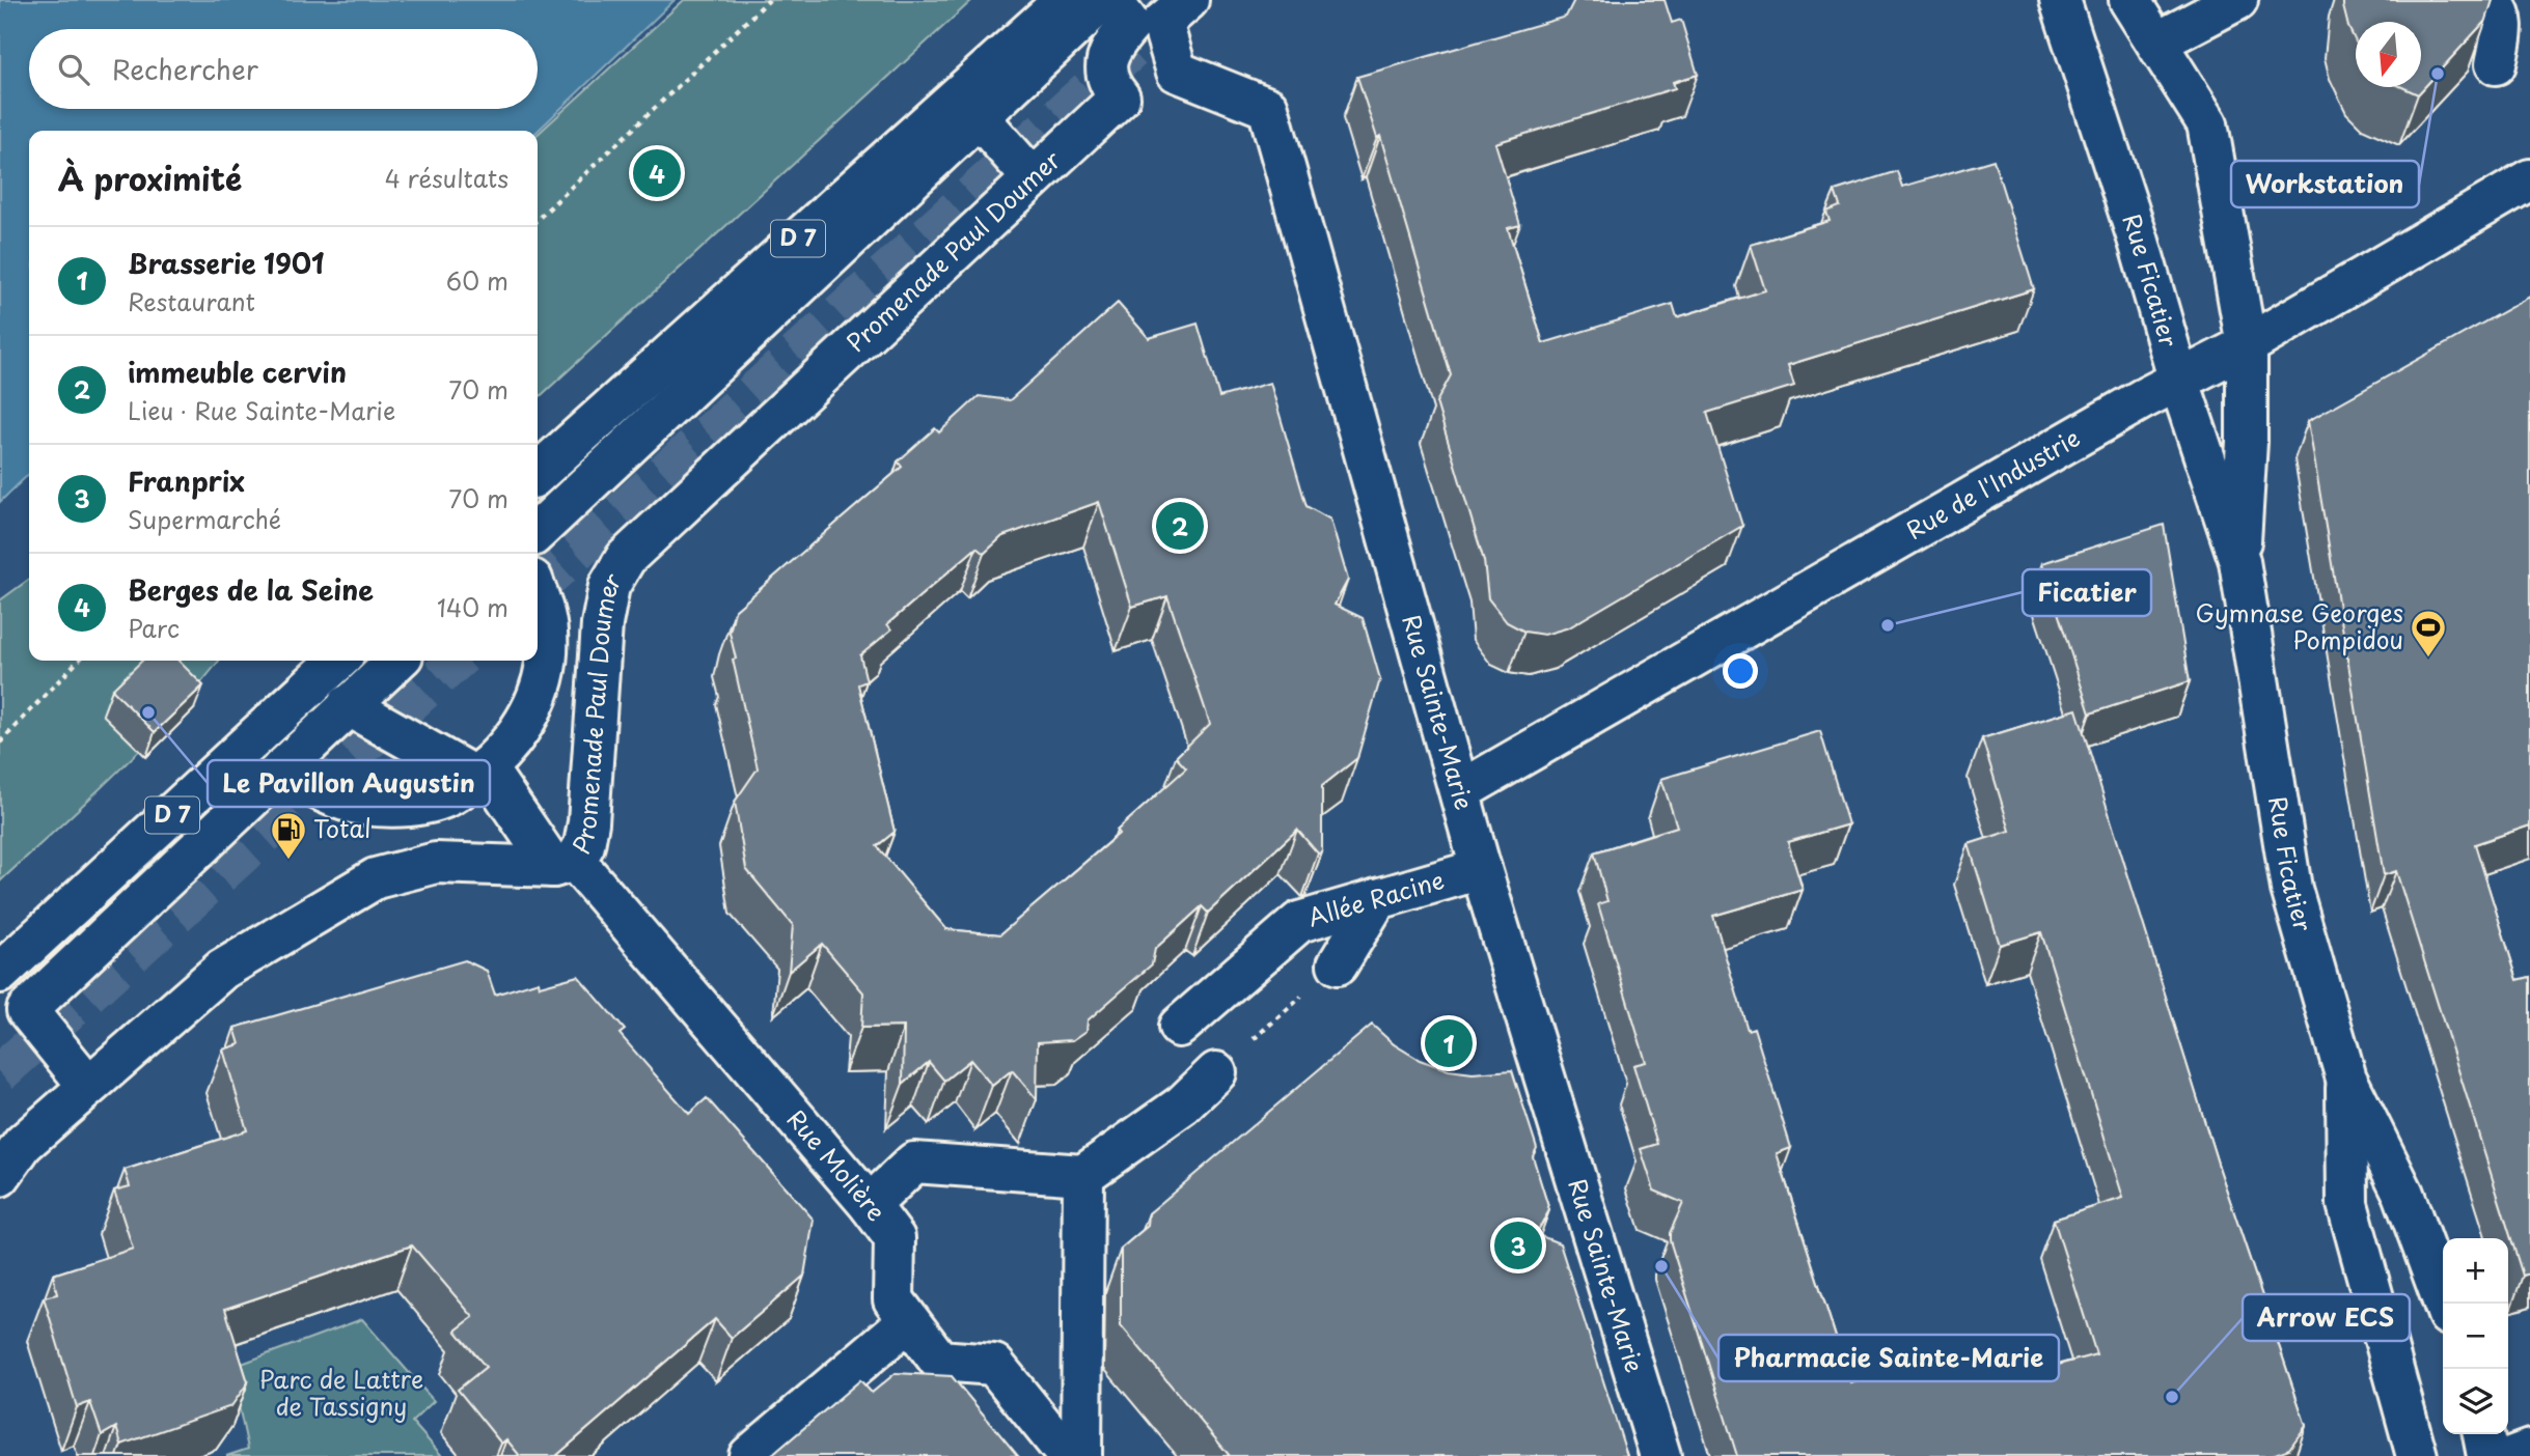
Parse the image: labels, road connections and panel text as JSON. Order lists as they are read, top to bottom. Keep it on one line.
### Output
{"streets":{"street":["D 7","Promenade Paul Doumer","Rue Ficatier","Rue de l'Industrie","Rue Sainte-Marie","Allée Racine","Rue Molière"]},"crossings":[["Promenade Paul Doumer","Rue Molière"],["Rue Ficatier","Rue de l'Industrie"],["Rue de l'Industrie","Rue Sainte-Marie"],["Rue Sainte-Marie","Allée Racine"]],"parks":["Parc de Lattre de Tassigny"],"places":{"other":["Workstation","Ficatier","Le Pavillon Augustin","Pharmacie Sainte-Marie","Arrow ECS"],"sports":["Gymnase Georges Pompidou"],"fuel station":["Total"]},"north":"bottom","page":{"search":"Rechercher","heading":["À proximité","4 résultats"],"pins":["4","2","1","3"],"list":[{"mark":"1","name":"Brasserie 1901","note":"Restaurant","value":"60 m"},{"mark":"2","name":"immeuble cervin","note":"Lieu · Rue Sainte-Marie","value":"70 m"},{"mark":"3","name":"Franprix","note":"Supermarché","value":"70 m"},{"mark":"4","name":"Berges de la Seine","note":"Parc","value":"140 m"}],"map_buttons":["+","−"]}}
